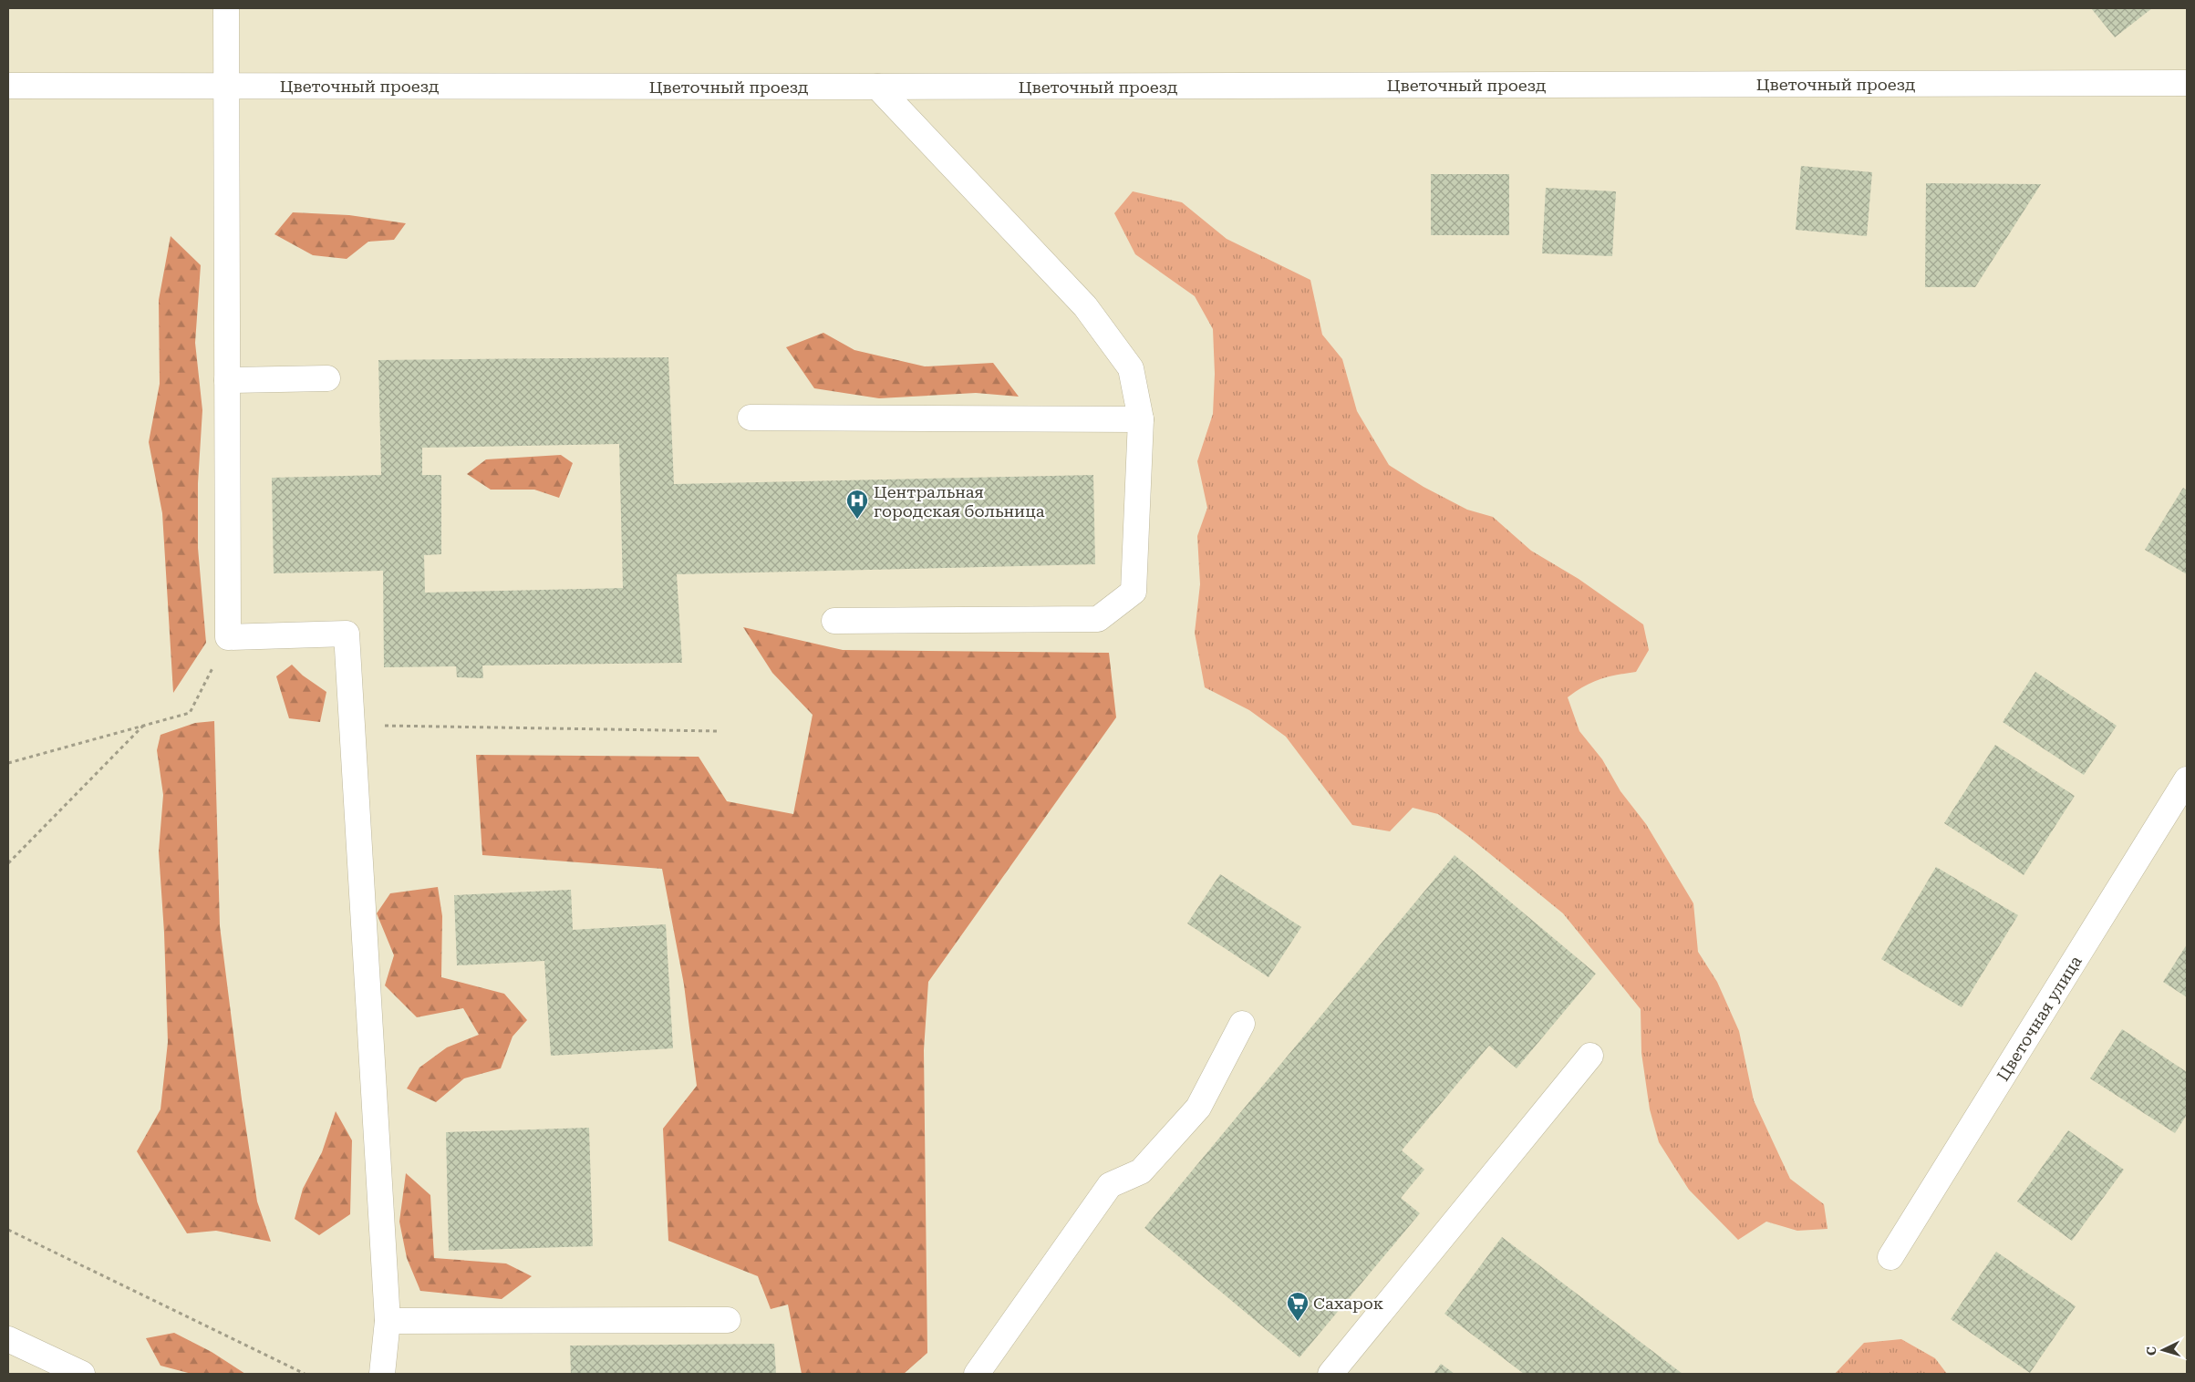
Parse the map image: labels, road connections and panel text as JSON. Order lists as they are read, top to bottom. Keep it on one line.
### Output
{"streets":{"street":["Цветочный проезд","Цветочная улица"]},"places":{"hospital":["Центральная городская больница"],"supermarket":["Сахарок"]},"north":"left"}
